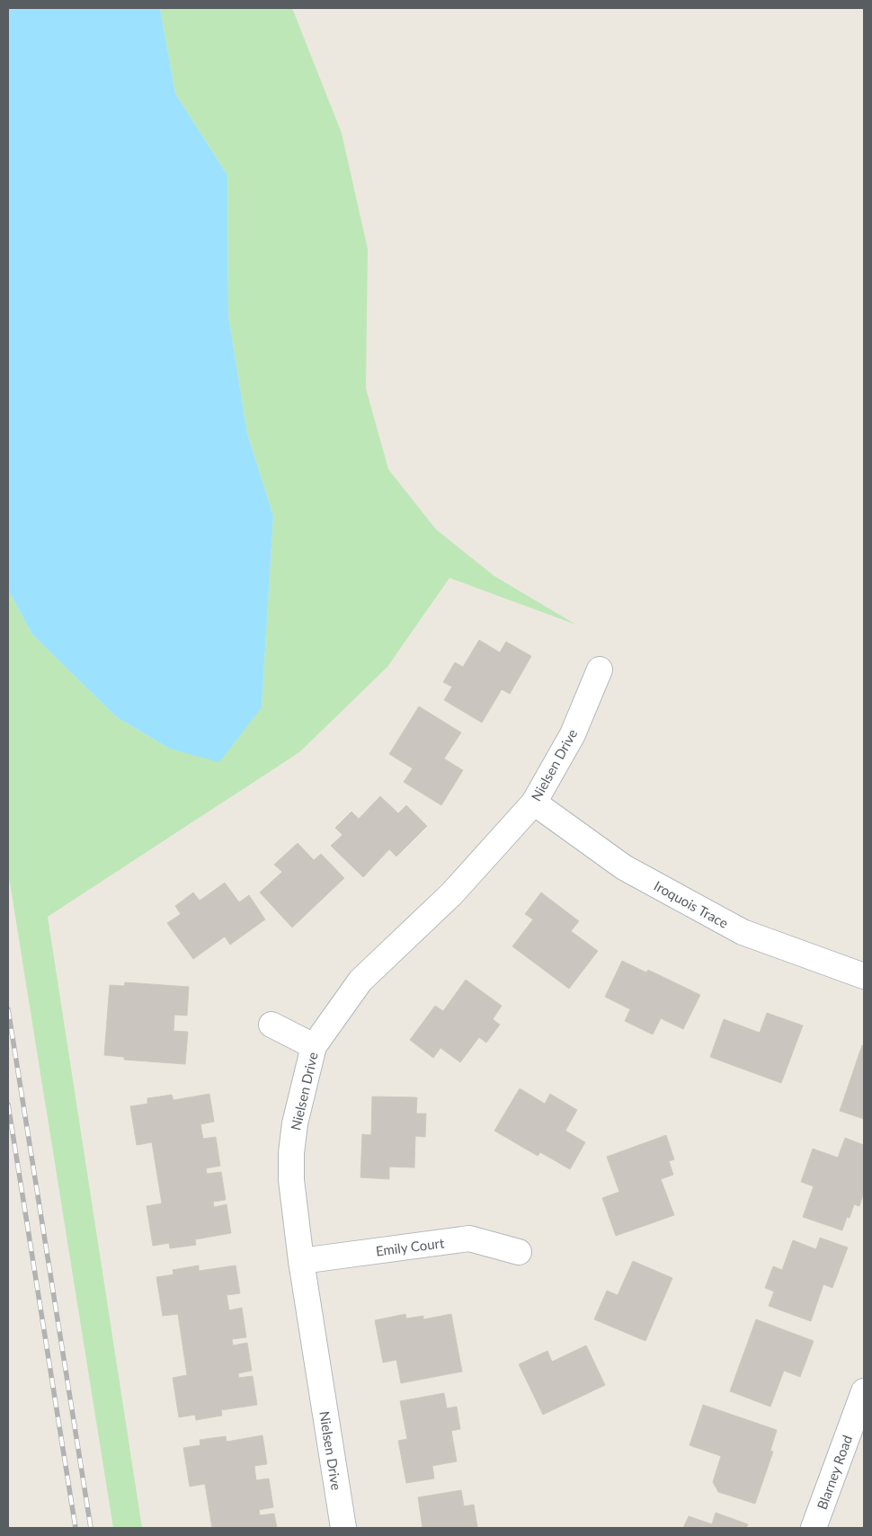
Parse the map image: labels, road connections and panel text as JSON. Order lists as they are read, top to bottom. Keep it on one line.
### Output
{"streets":{"street":["Nielsen Drive","Iroquois Trace","Emily Court","Blarney Road"]},"crossings":[["Nielsen Drive","Iroquois Trace"],["Nielsen Drive","Emily Court"]]}
